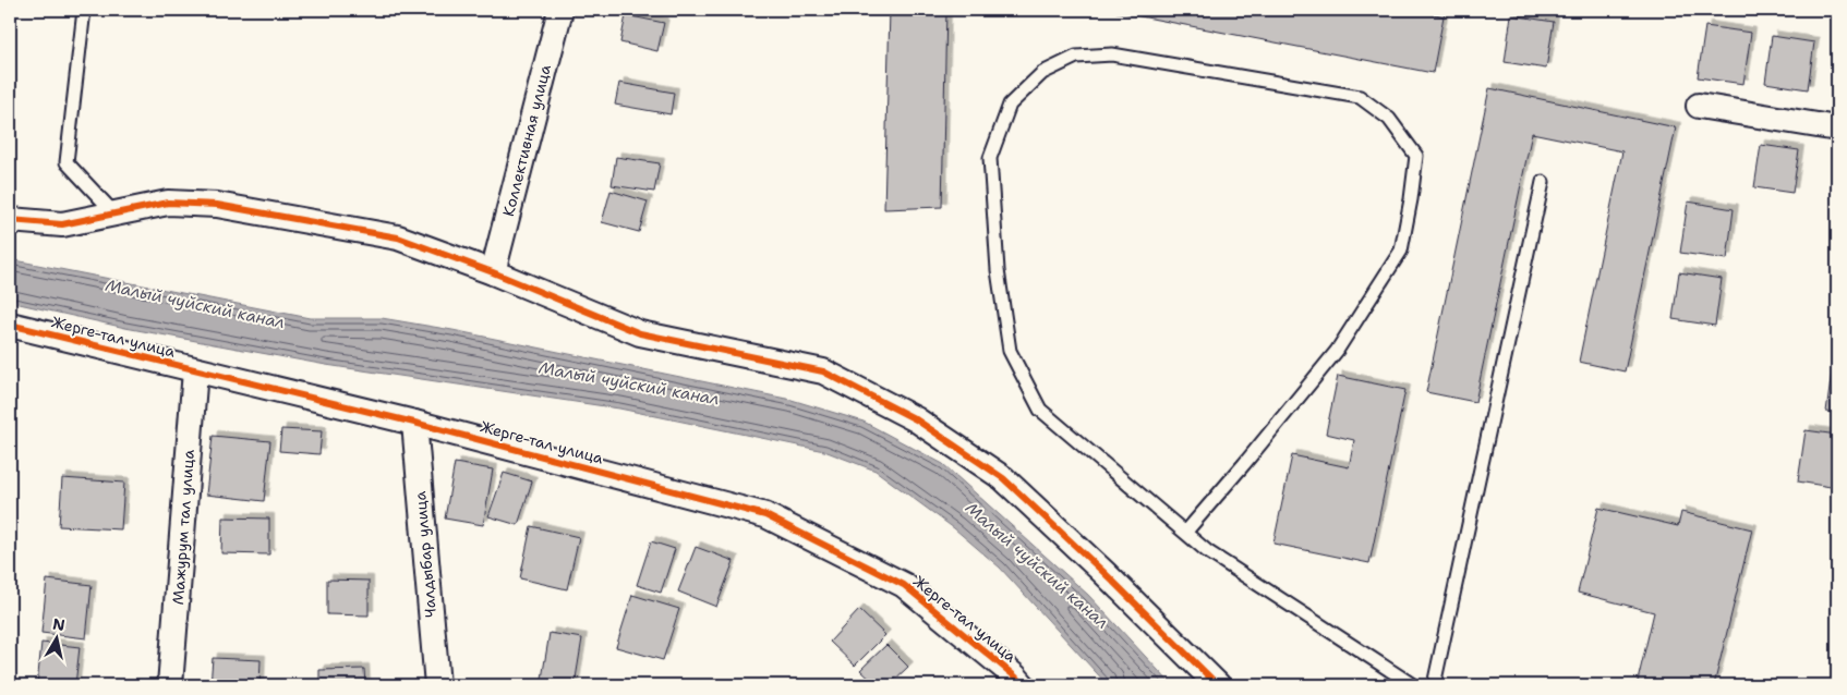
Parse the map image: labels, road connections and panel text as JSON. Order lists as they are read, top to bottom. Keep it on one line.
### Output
{"streets":{"street":["Коллективная улица","Жерге-тал улица","Мажурум тал улица","Чалдыбар улица"]},"crossings":[["Жерге-тал улица","Мажурум тал улица"],["Жерге-тал улица","Чалдыбар улица"]],"water":["Малый чуйский канал"],"north":"top"}
